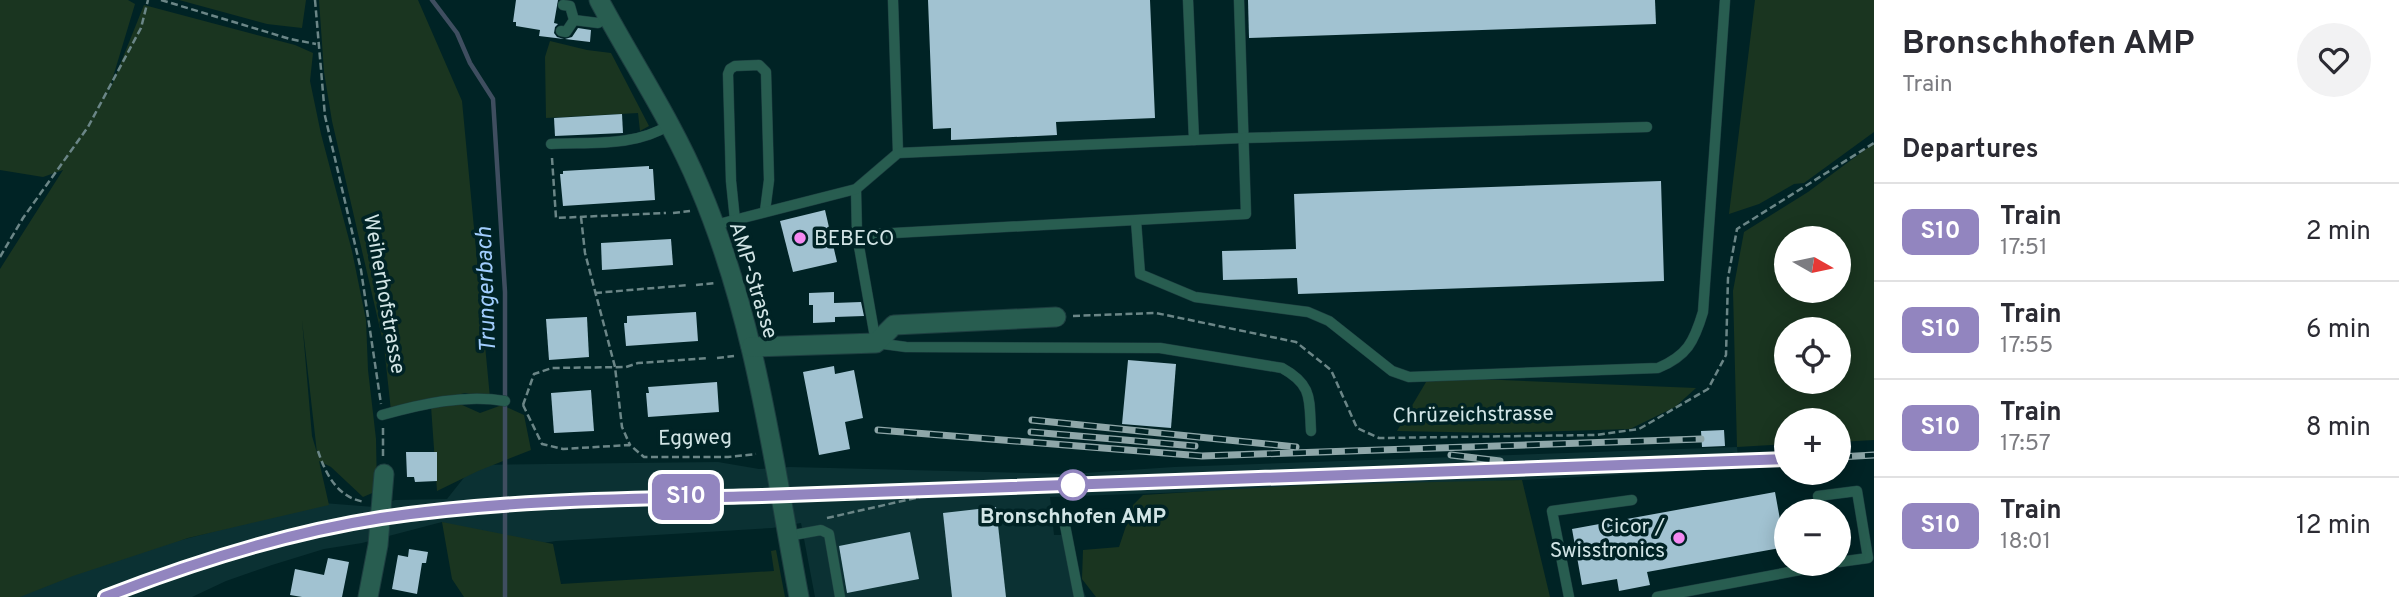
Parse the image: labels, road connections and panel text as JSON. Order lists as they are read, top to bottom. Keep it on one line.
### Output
{"streets":{"street":["AMP-Strasse"],"path":["Weiherhofstrasse","Chrüzeichstrasse","Eggweg"]},"crossings":[["AMP-Strasse","Eggweg"]],"water":["Trungerbach"],"places":["BEBECO","Bronschhofen AMP","Cicor / Swisstronics"],"north":"right","page":{"on_map":"S10","heading":[["Bronschhofen AMP","Train"],"Departures"],"list":[{"mark":"S10","name":"Train","note":"17:51","value":"2 min"},{"mark":"S10","name":"Train","note":"17:55","value":"6 min"},{"mark":"S10","name":"Train","note":"17:57","value":"8 min"},{"mark":"S10","name":"Train","note":"18:01","value":"12 min"}],"map_buttons":["+","−"]}}
